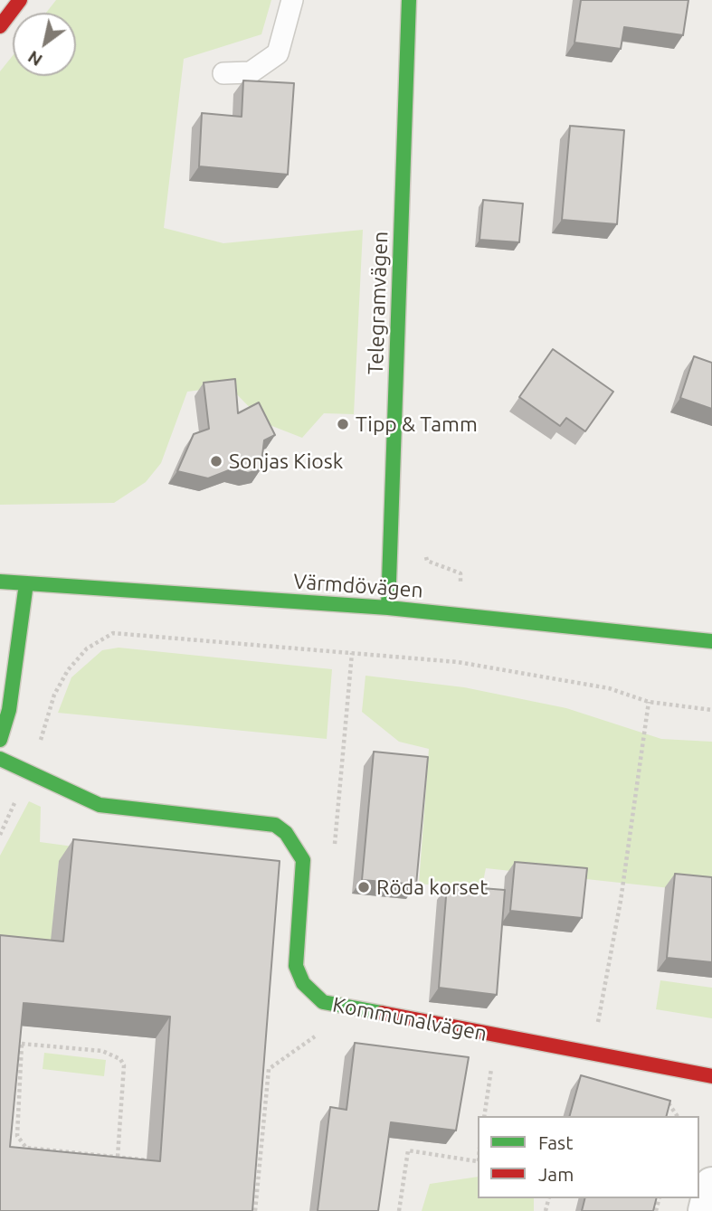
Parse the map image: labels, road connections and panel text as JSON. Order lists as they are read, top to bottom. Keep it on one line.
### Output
{"streets":{"street":["Telegramvägen","Värmdövägen","Kommunalvägen"]},"crossings":[["Telegramvägen","Värmdövägen"]],"places":["Tipp & Tamm","Sonjas Kiosk","Röda korset"],"legend":["Fast","Jam"],"north":"bottom left"}
